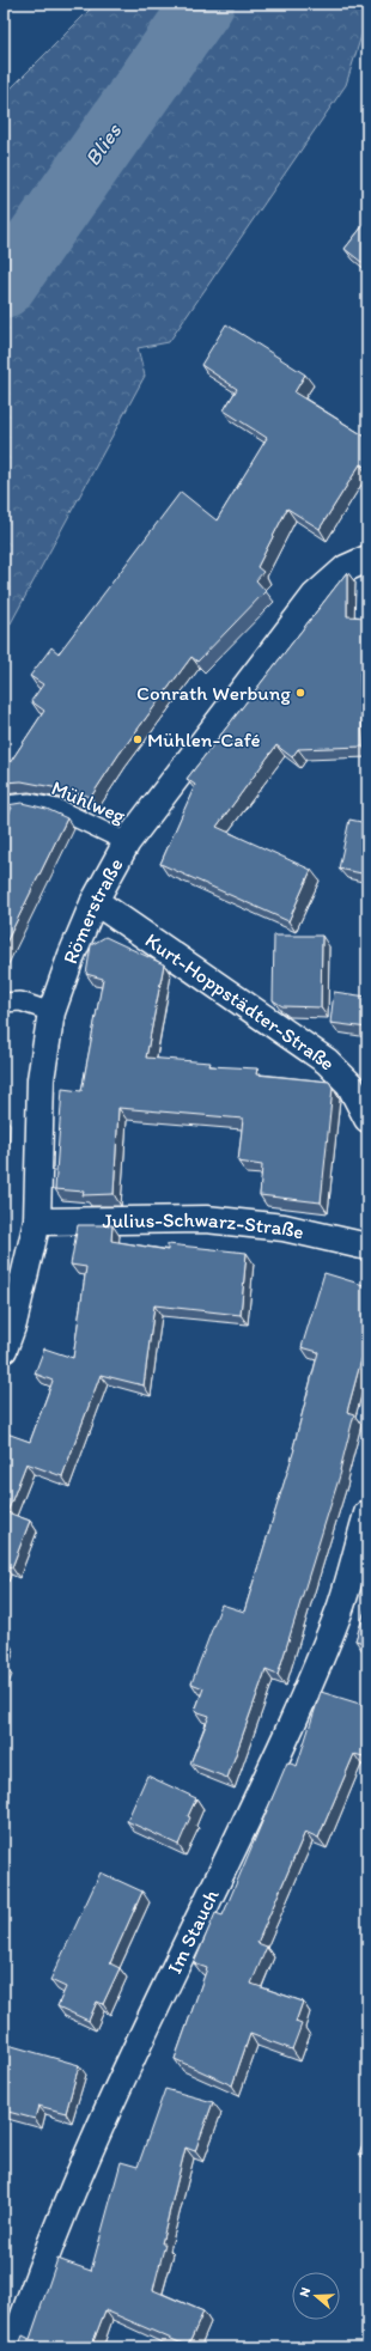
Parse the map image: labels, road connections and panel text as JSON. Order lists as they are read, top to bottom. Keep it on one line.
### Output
{"streets":{"street":["Römerstraße","Kurt-Hoppstädter-Straße","Julius-Schwarz-Straße","Im Stauch"],"lane":["Mühlweg"]},"crossings":[["Mühlweg","Römerstraße"],["Römerstraße","Kurt-Hoppstädter-Straße"],["Römerstraße","Julius-Schwarz-Straße"]],"water":["Blies"],"places":["Conrath Werbung","Mühlen-Café"],"north":"left"}
